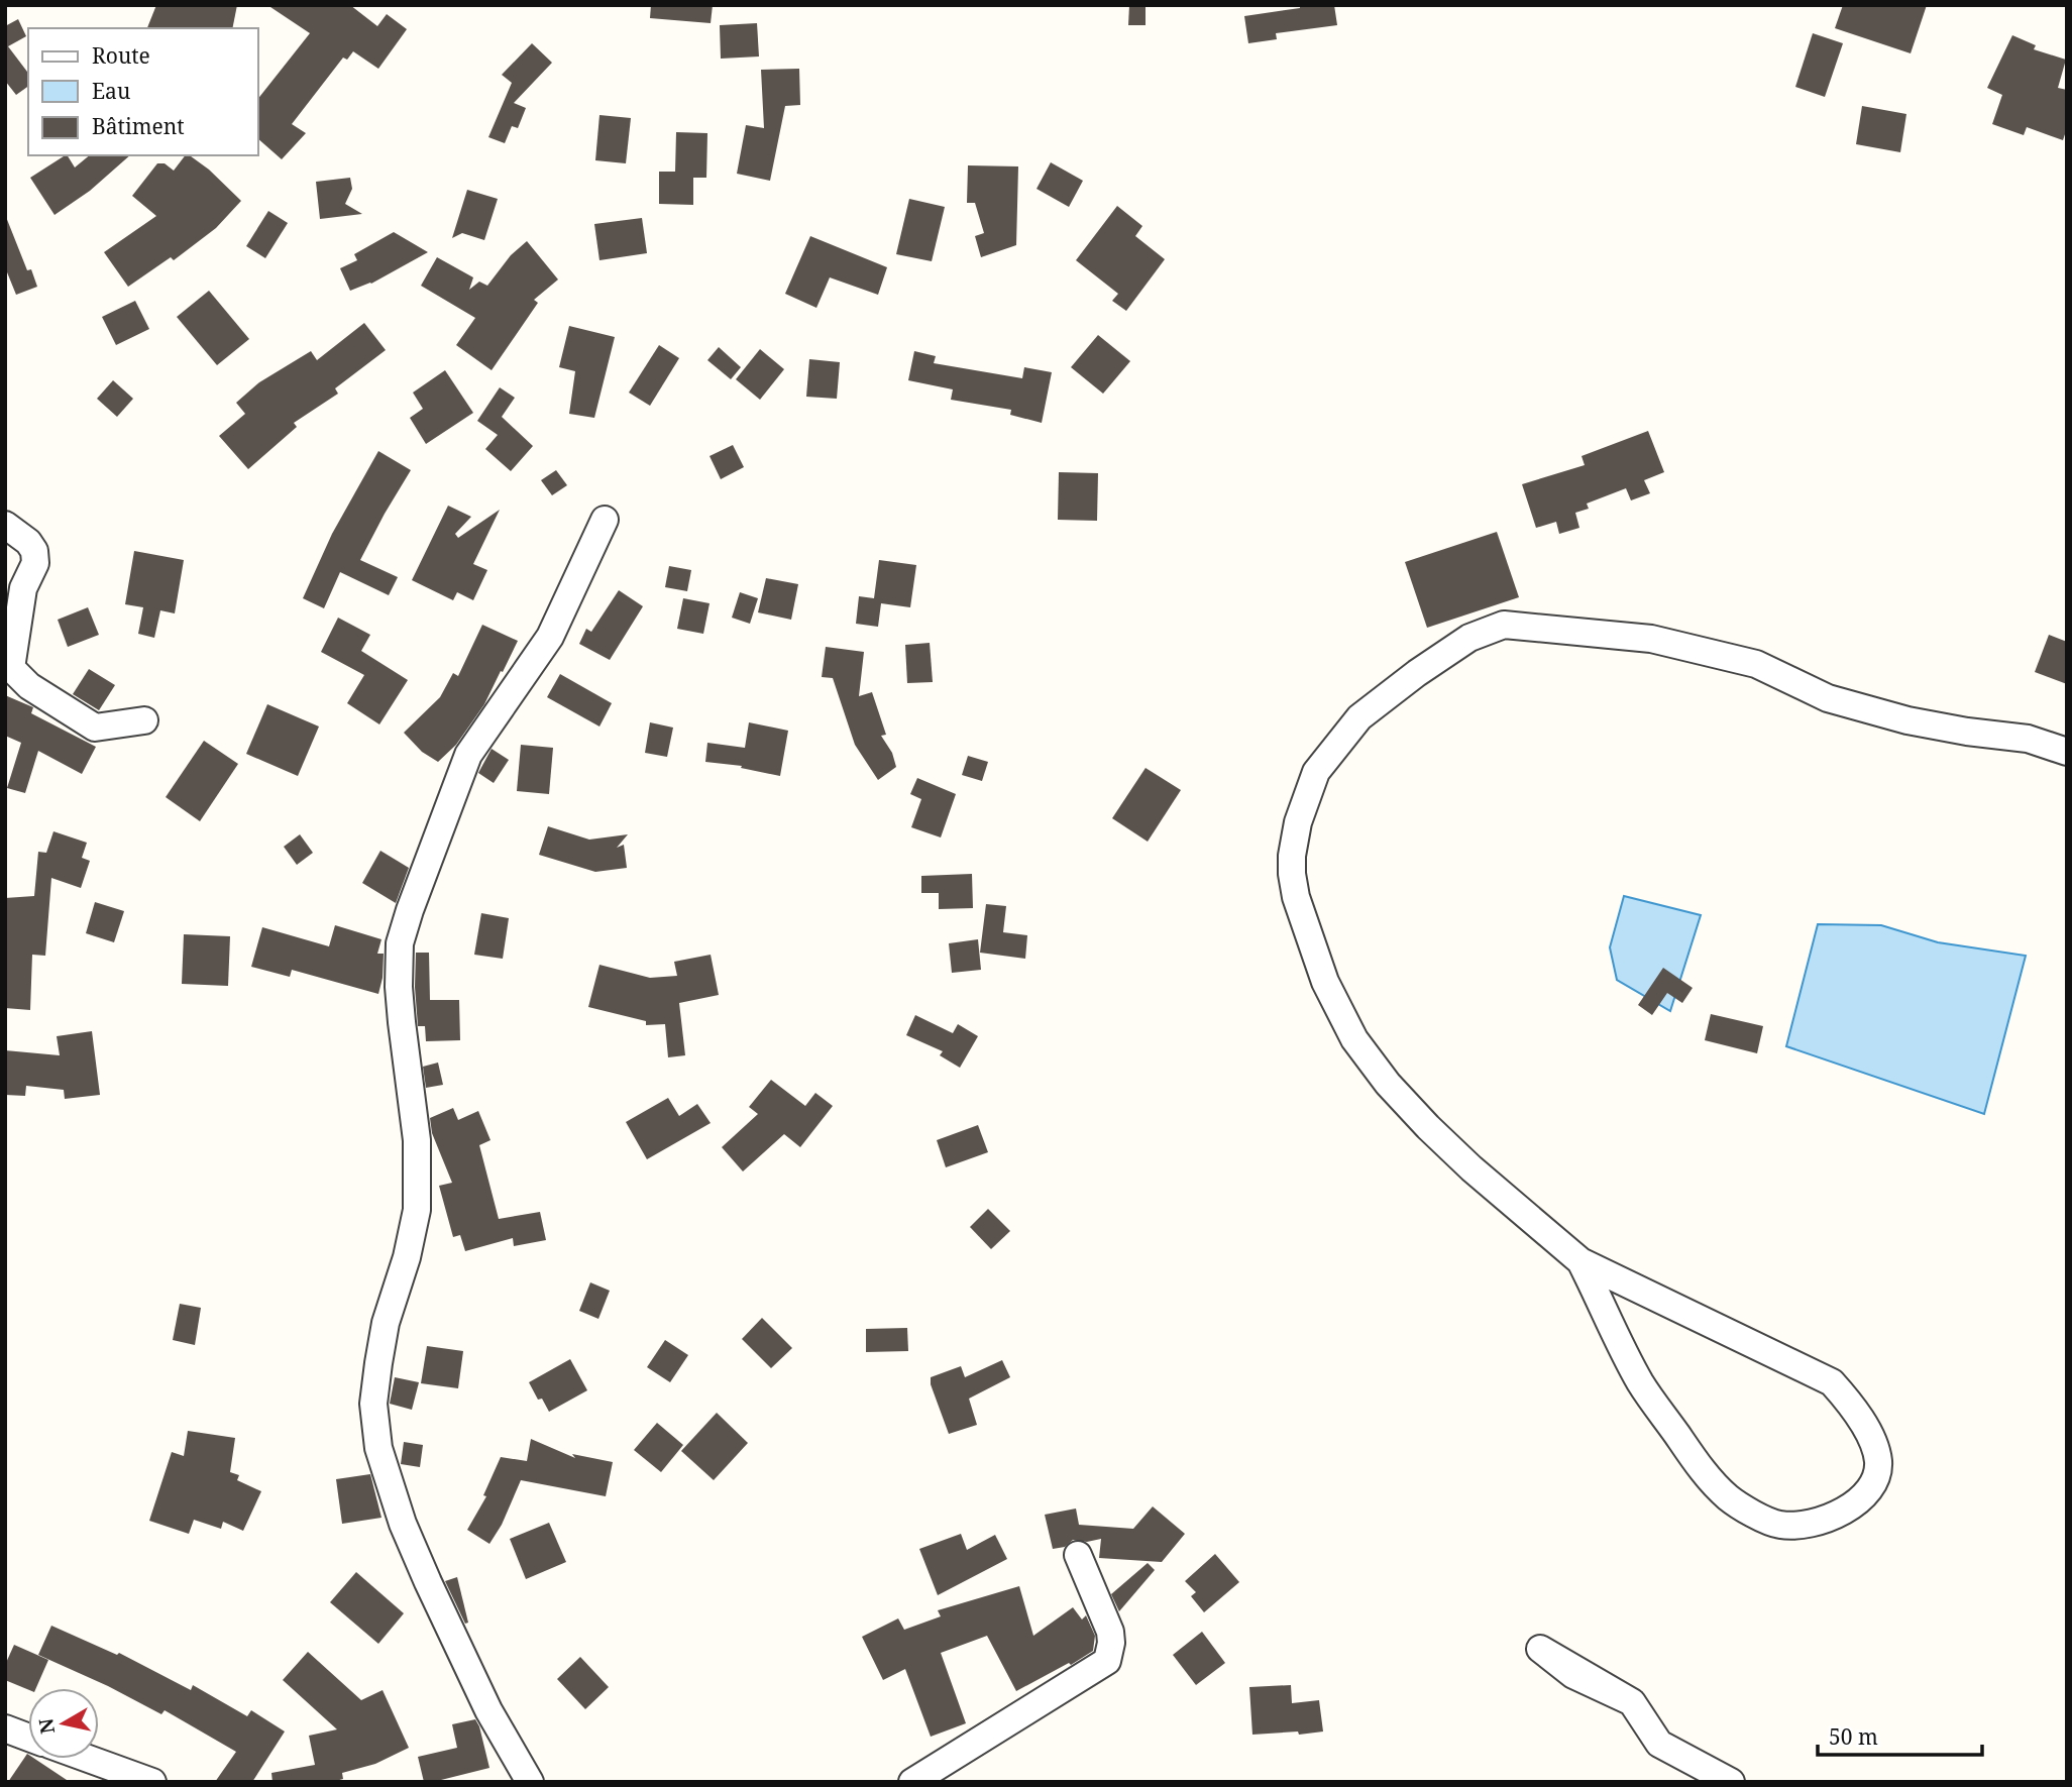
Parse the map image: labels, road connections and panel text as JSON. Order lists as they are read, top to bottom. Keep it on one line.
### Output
{"legend":["Route","Eau","Bâtiment"],"scale_bar":"50 m","north":"left"}
